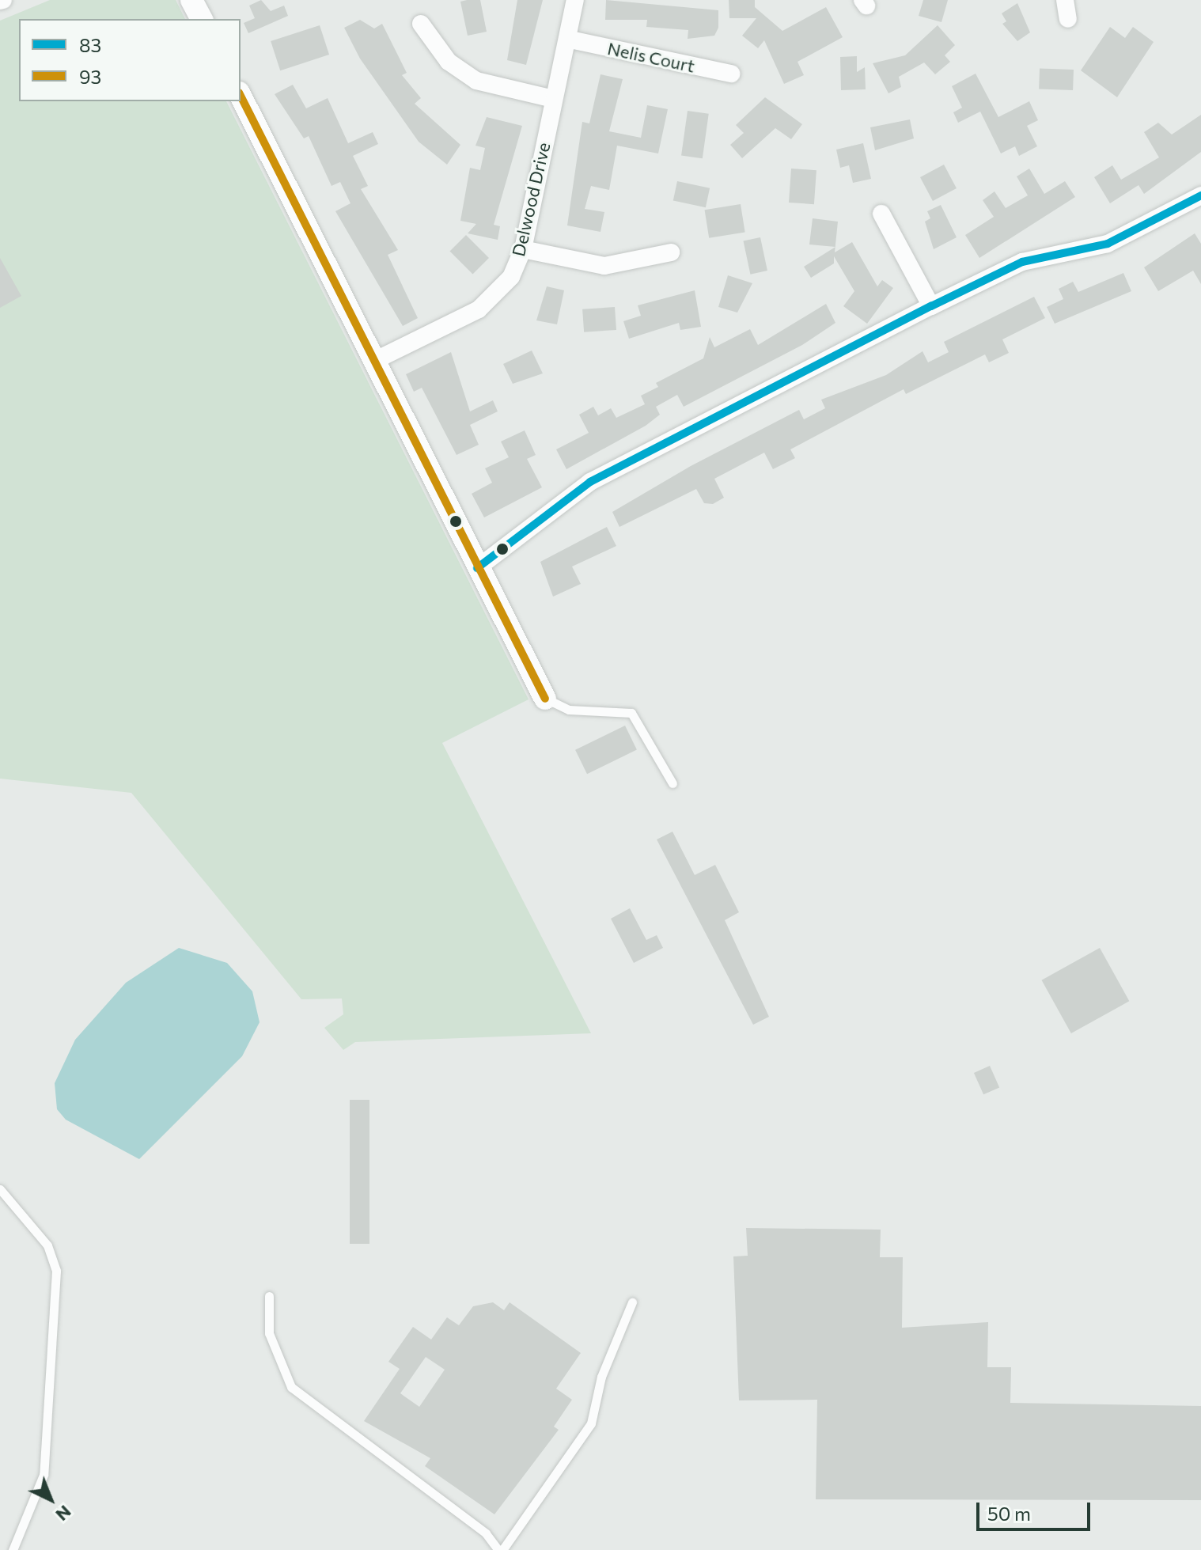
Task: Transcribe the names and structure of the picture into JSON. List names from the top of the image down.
{
  "streets": {
    "street": ["Nelis Court", "Delwood Drive"]
  },
  "crossings": [
    ["Nelis Court", "Delwood Drive"]
  ],
  "lines": ["transit line 93", "transit line 83"],
  "legend": ["83", "93"],
  "scale_bar": "50 m",
  "north": "bottom right"
}
